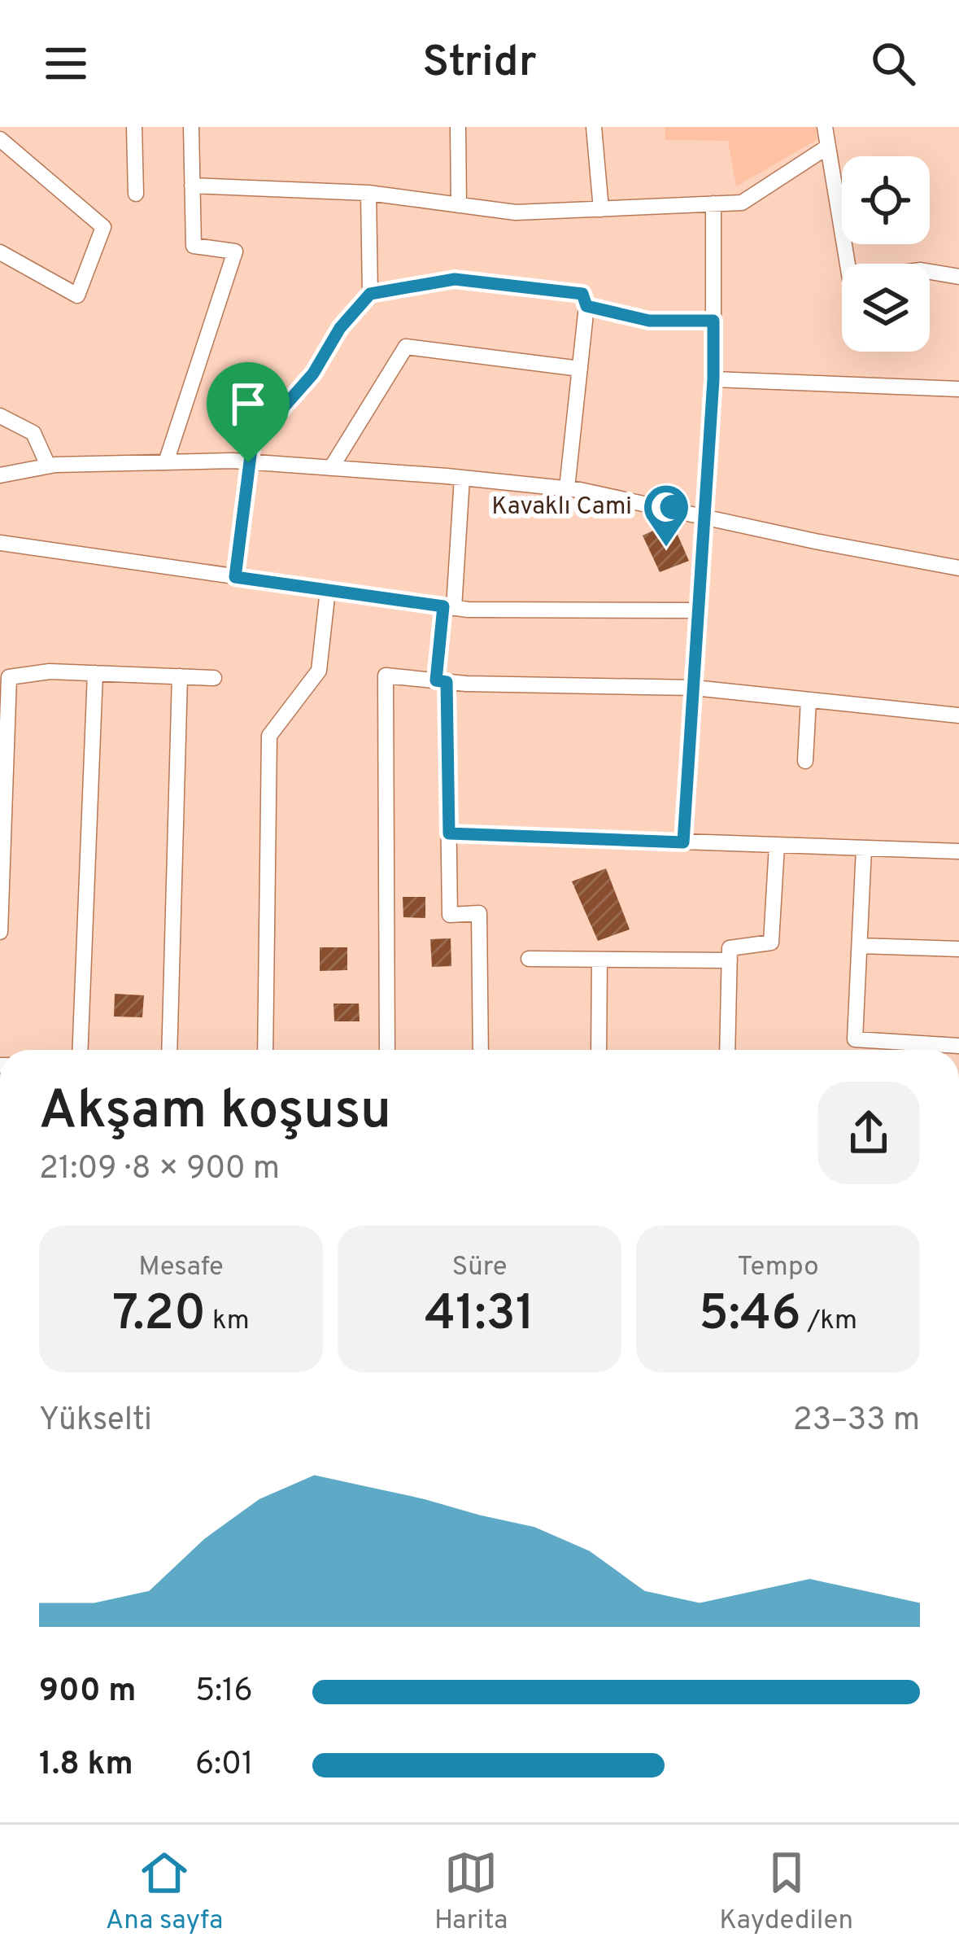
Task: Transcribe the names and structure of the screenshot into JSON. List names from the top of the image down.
{
  "places": {
    "mosque": ["Kavaklı Cami"]
  },
  "page": {
    "header": "Stridr",
    "heading": ["Akşam koşusu", "21:09 · 8 × 900 m"],
    "stats": [
      ["Mesafe", "7.20 km"],
      ["Süre", "41:31"],
      ["Tempo", "5:46 /km"]
    ],
    "chart": ["Yükselti", "23–33 m"],
    "list": [
      {
        "name": "900 m",
        "note": "5:16"
      },
      {
        "name": "1.8 km",
        "note": "6:01"
      }
    ],
    "tabs": ["Ana sayfa", "Harita", "Kaydedilen"]
  }
}
